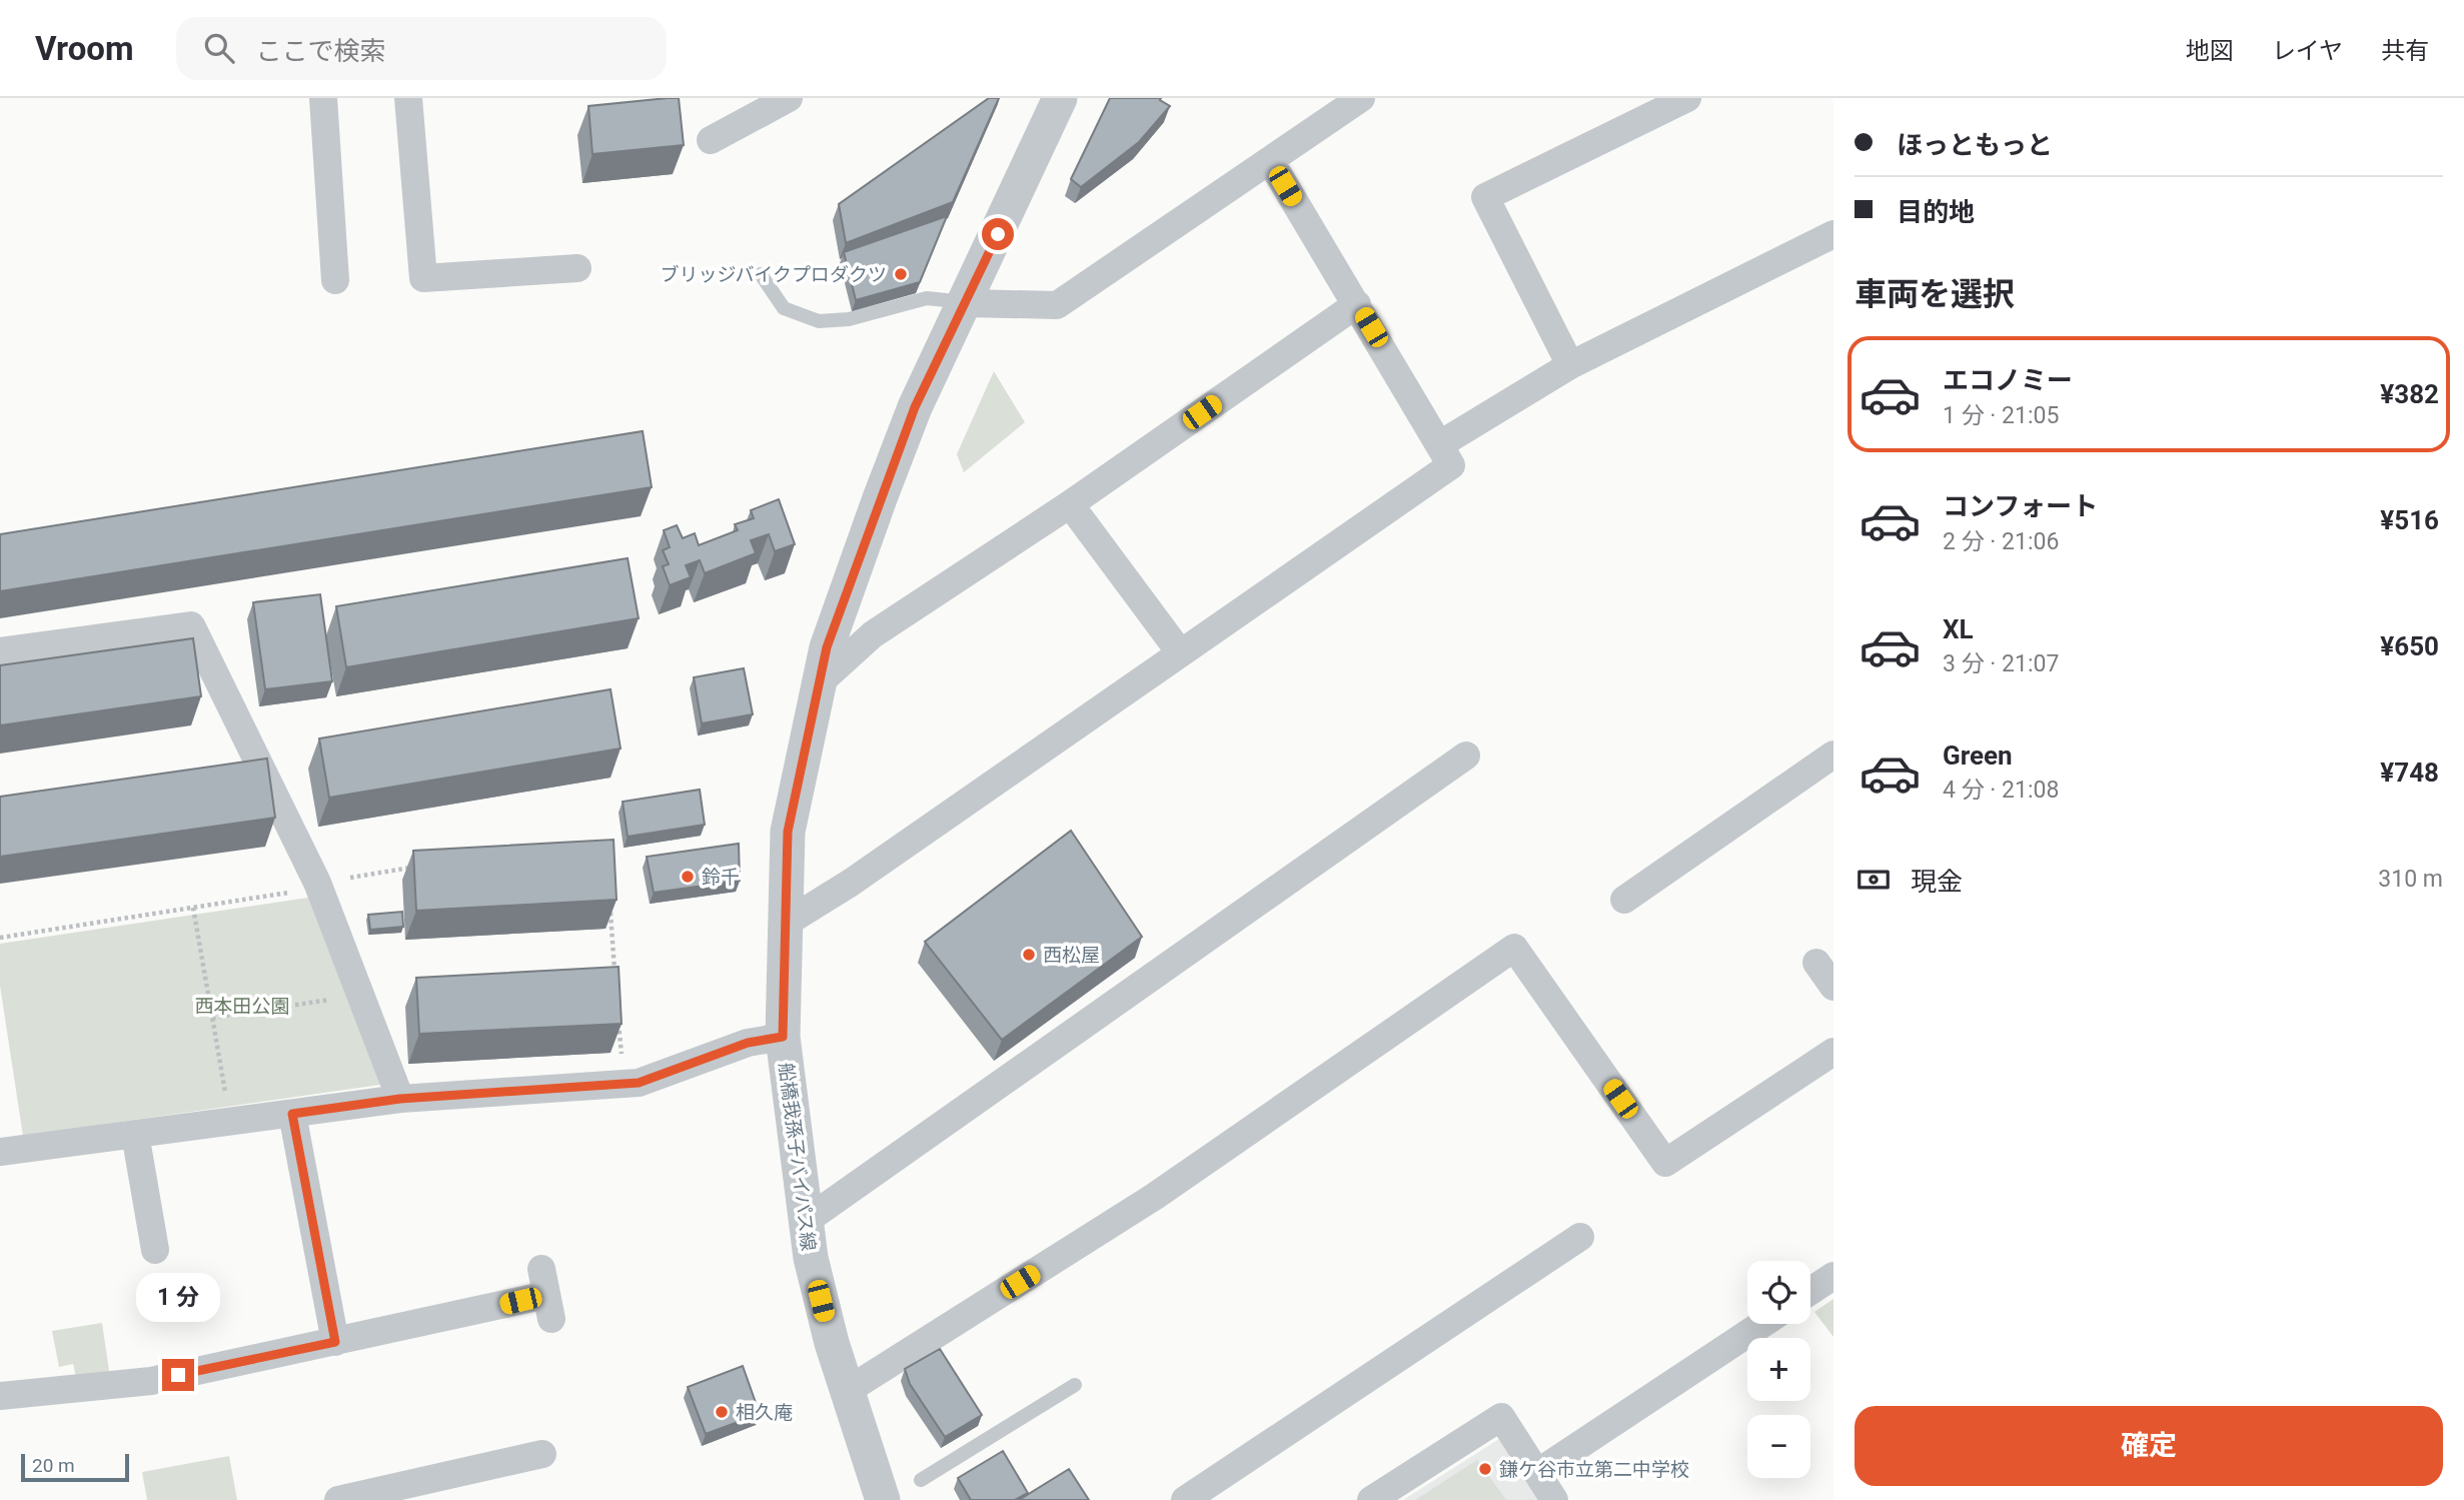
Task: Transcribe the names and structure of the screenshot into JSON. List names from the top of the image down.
{
  "streets": {
    "street": ["船橋我孫子バイパス線"]
  },
  "parks": ["西本田公園"],
  "places": [
    "ブリッジバイクプロダクツ",
    "鈴千",
    "西松屋",
    "相久庵",
    "鎌ケ谷市立第二中学校"
  ],
  "scale_bar": "20 m",
  "page": {
    "header": "Vroom",
    "search": "ここで検索",
    "nav": ["地図", "レイヤ", "共有"],
    "banner": ["ほっともっと", "目的地"],
    "heading": "車両を選択",
    "list": [
      {
        "name": "エコノミー",
        "note": "1 分 · 21:05",
        "value": "¥382"
      },
      {
        "name": "コンフォート",
        "note": "2 分 · 21:06",
        "value": "¥516"
      },
      {
        "name": "XL",
        "note": "3 分 · 21:07",
        "value": "¥650"
      },
      {
        "name": "Green",
        "note": "4 分 · 21:08",
        "value": "¥748"
      }
    ],
    "pay": ["現金", "310 m"],
    "map_buttons": ["+", "−"],
    "bubble": "1 分",
    "buttons": "確定",
    "scale": "20 m"
  }
}
